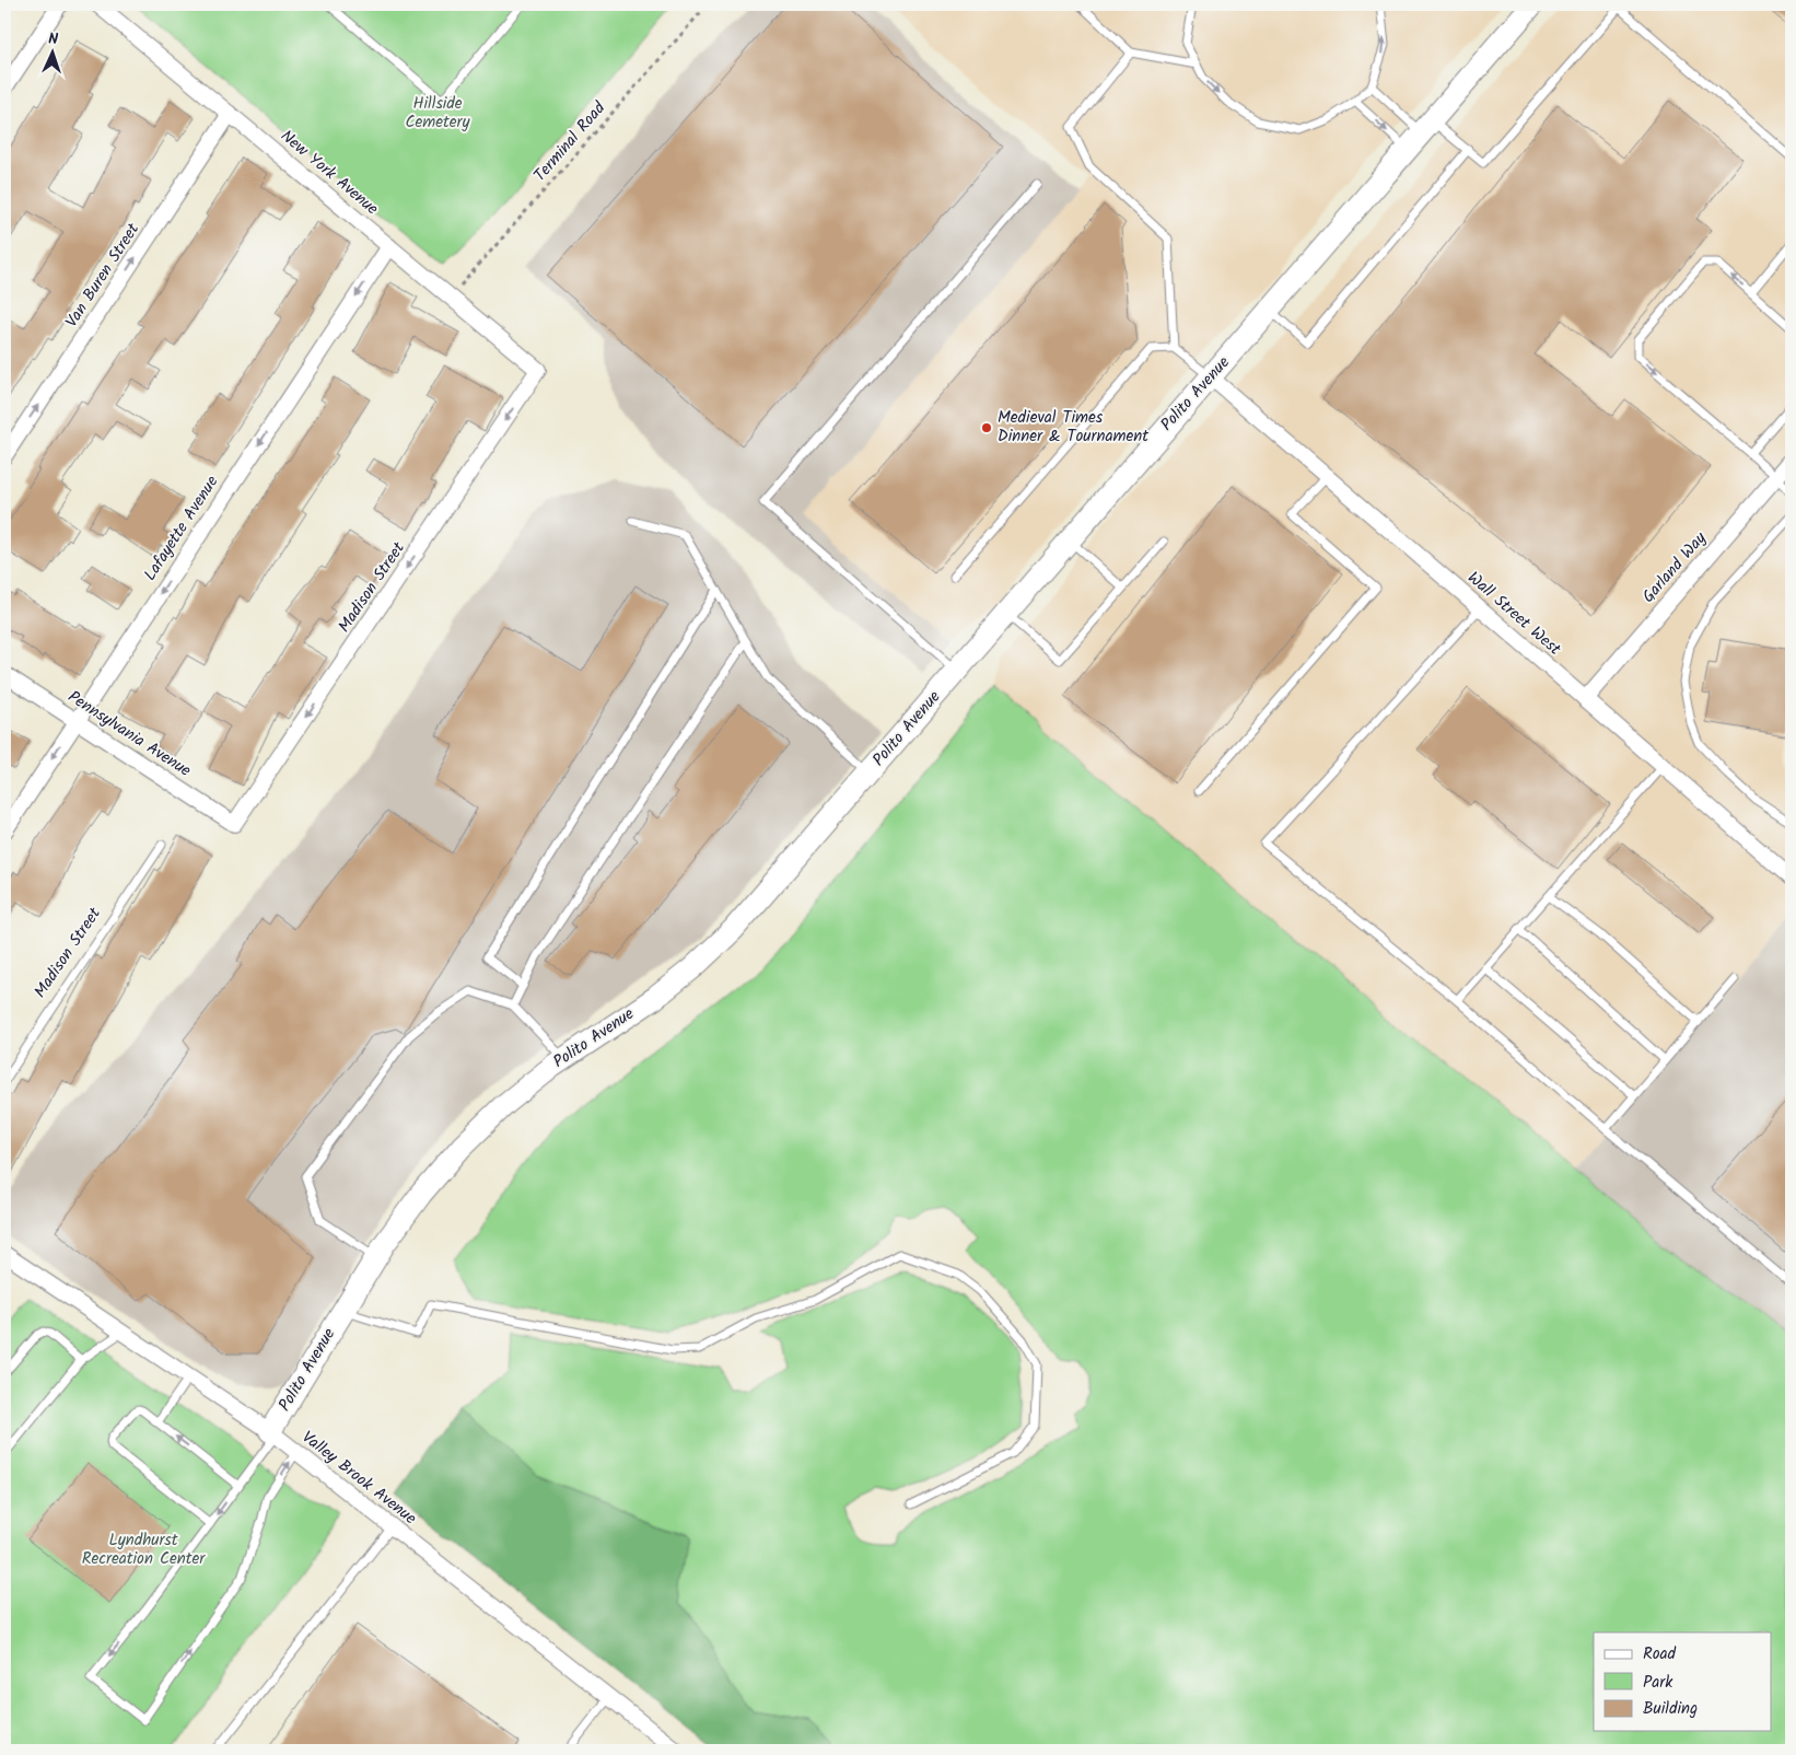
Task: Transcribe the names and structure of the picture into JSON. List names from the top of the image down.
{
  "streets": {
    "street": [
      "New York Avenue",
      "Van Buren Street",
      "Polito Avenue",
      "Lafayette Avenue",
      "Garland Way",
      "Madison Street",
      "Wall Street West",
      "Pennsylvania Avenue",
      "Valley Brook Avenue"
    ],
    "path": ["Terminal Road"]
  },
  "crossings": [
    ["Terminal Road", "New York Avenue"],
    ["New York Avenue", "Van Buren Street"],
    ["New York Avenue", "Lafayette Avenue"],
    ["New York Avenue", "Madison Street"],
    ["Polito Avenue", "Wall Street West"],
    ["Polito Avenue", "Valley Brook Avenue"],
    ["Lafayette Avenue", "Pennsylvania Avenue"],
    ["Garland Way", "Wall Street West"],
    ["Madison Street", "Pennsylvania Avenue"]
  ],
  "one_way": ["Van Buren Street", "Lafayette Avenue", "Madison Street"],
  "parks": ["Hillside Cemetery", "Lyndhurst Recreation Center"],
  "places": ["Medieval Times Dinner & Tournament"],
  "legend": ["Road", "Park", "Building"],
  "north": "top"
}
